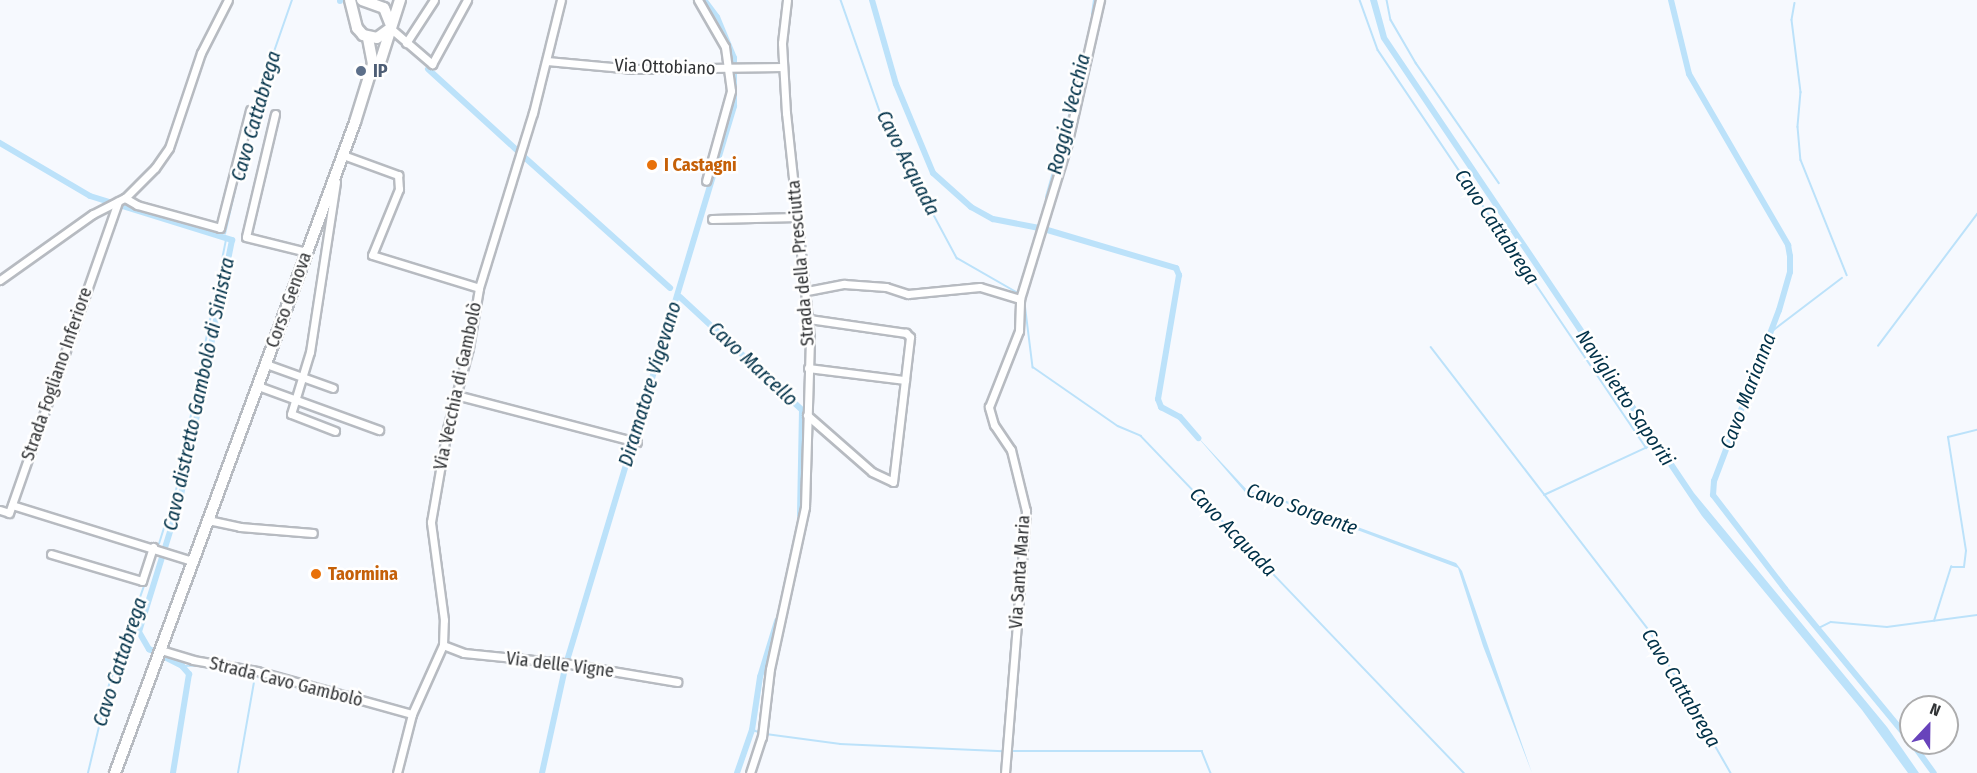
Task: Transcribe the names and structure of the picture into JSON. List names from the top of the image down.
{
  "streets": {
    "main road": ["Corso Genova"],
    "street": [
      "Via Ottobiano",
      "Strada della Presciutta",
      "Strada Fogliano Inferiore",
      "Via Vecchia di Gambolò",
      "Via Santa Maria",
      "Via delle Vigne",
      "Strada Cavo Gambolò"
    ]
  },
  "crossings": [
    ["Via Ottobiano", "Strada della Presciutta"],
    ["Via Ottobiano", "Via Vecchia di Gambolò"],
    ["Corso Genova", "Strada Cavo Gambolò"],
    ["Via Vecchia di Gambolò", "Via delle Vigne"],
    ["Via Vecchia di Gambolò", "Strada Cavo Gambolò"]
  ],
  "water": [
    "Roggia Vecchia",
    "Cavo Cattabrega",
    "Cavo Acquada",
    "Cavo Marcello",
    "Diramatore Vigevano",
    "Cavo Marianna",
    "Cavo distretto Gambolò di Sinistra",
    "Naviglietto Saporiti",
    "Cavo Sorgente"
  ],
  "places": ["IP", "I Castagni", "Taormina"],
  "north": "top"
}
